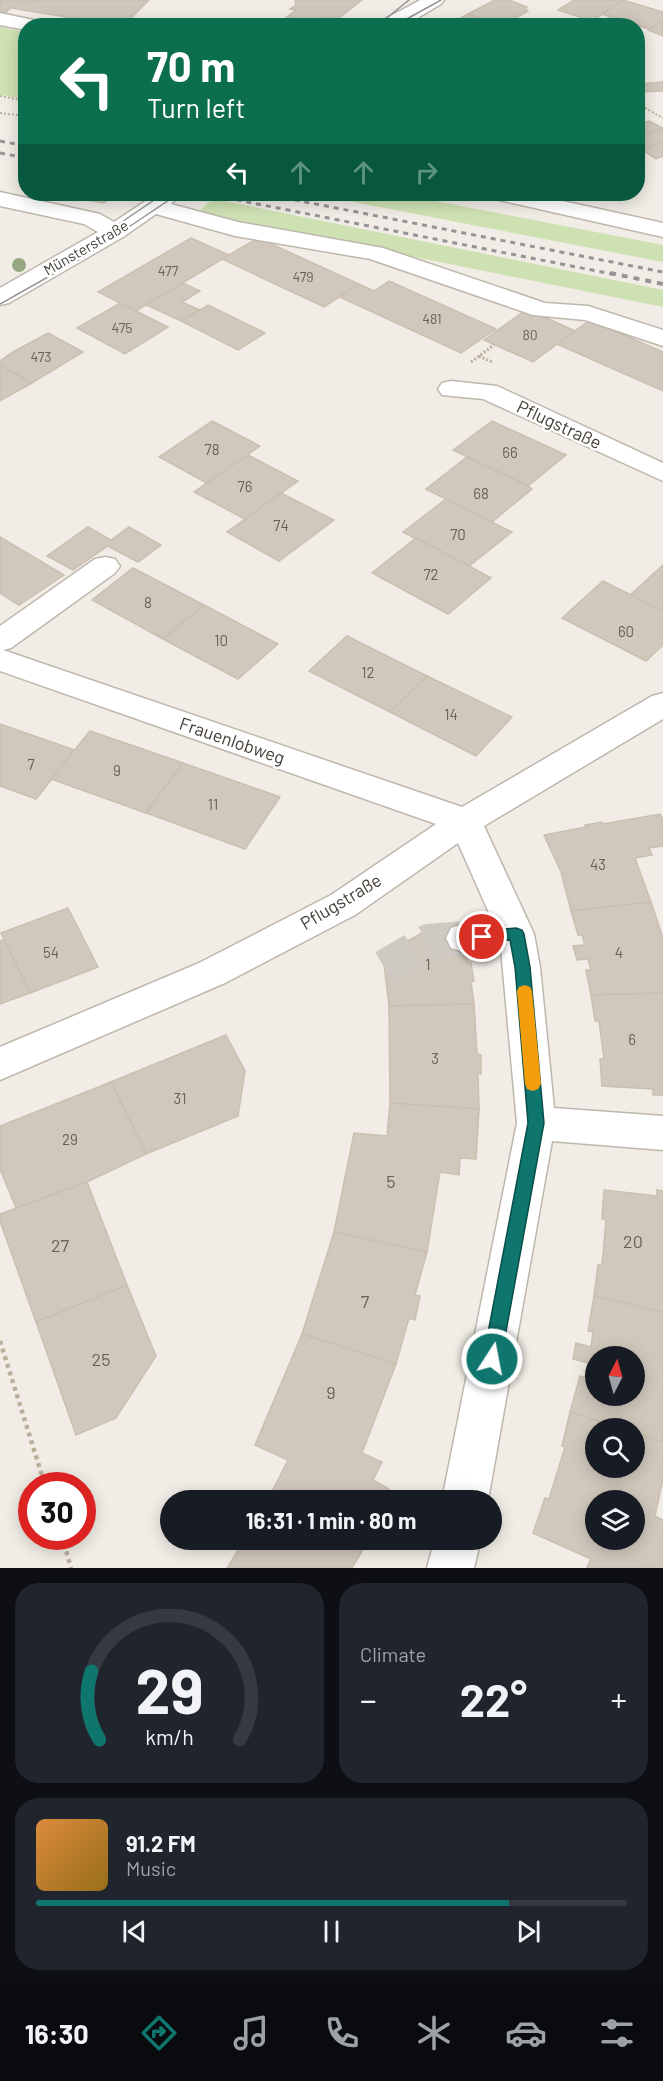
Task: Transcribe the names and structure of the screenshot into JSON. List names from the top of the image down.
{
  "streets": {
    "street": ["Münsterstraße", "Pflugstraße", "Frauenlobweg"]
  },
  "crossings": [
    ["Pflugstraße", "Frauenlobweg"]
  ],
  "house_numbers": [
    "477",
    "479",
    "481",
    "475",
    "80",
    "473",
    "78",
    "66",
    "76",
    "68",
    "74",
    "70",
    "72",
    "8",
    "60",
    "10",
    "12",
    "14",
    "7",
    "9",
    "11",
    "43",
    "54",
    "4",
    "1",
    "6",
    "3",
    "31",
    "29",
    "5",
    "20",
    "27",
    "7",
    "25",
    "9"
  ],
  "north": "top",
  "page": {
    "turn": ["70 m", "Turn left"],
    "limit": "30",
    "trip": "16:31 · 1 min · 80 m",
    "tile": "Climate",
    "heat": ["−", "22°", "+"],
    "song": ["91.2 FM", "Music"],
    "tabs": "16:30",
    "gauge": ["29", "km/h"]
  }
}
